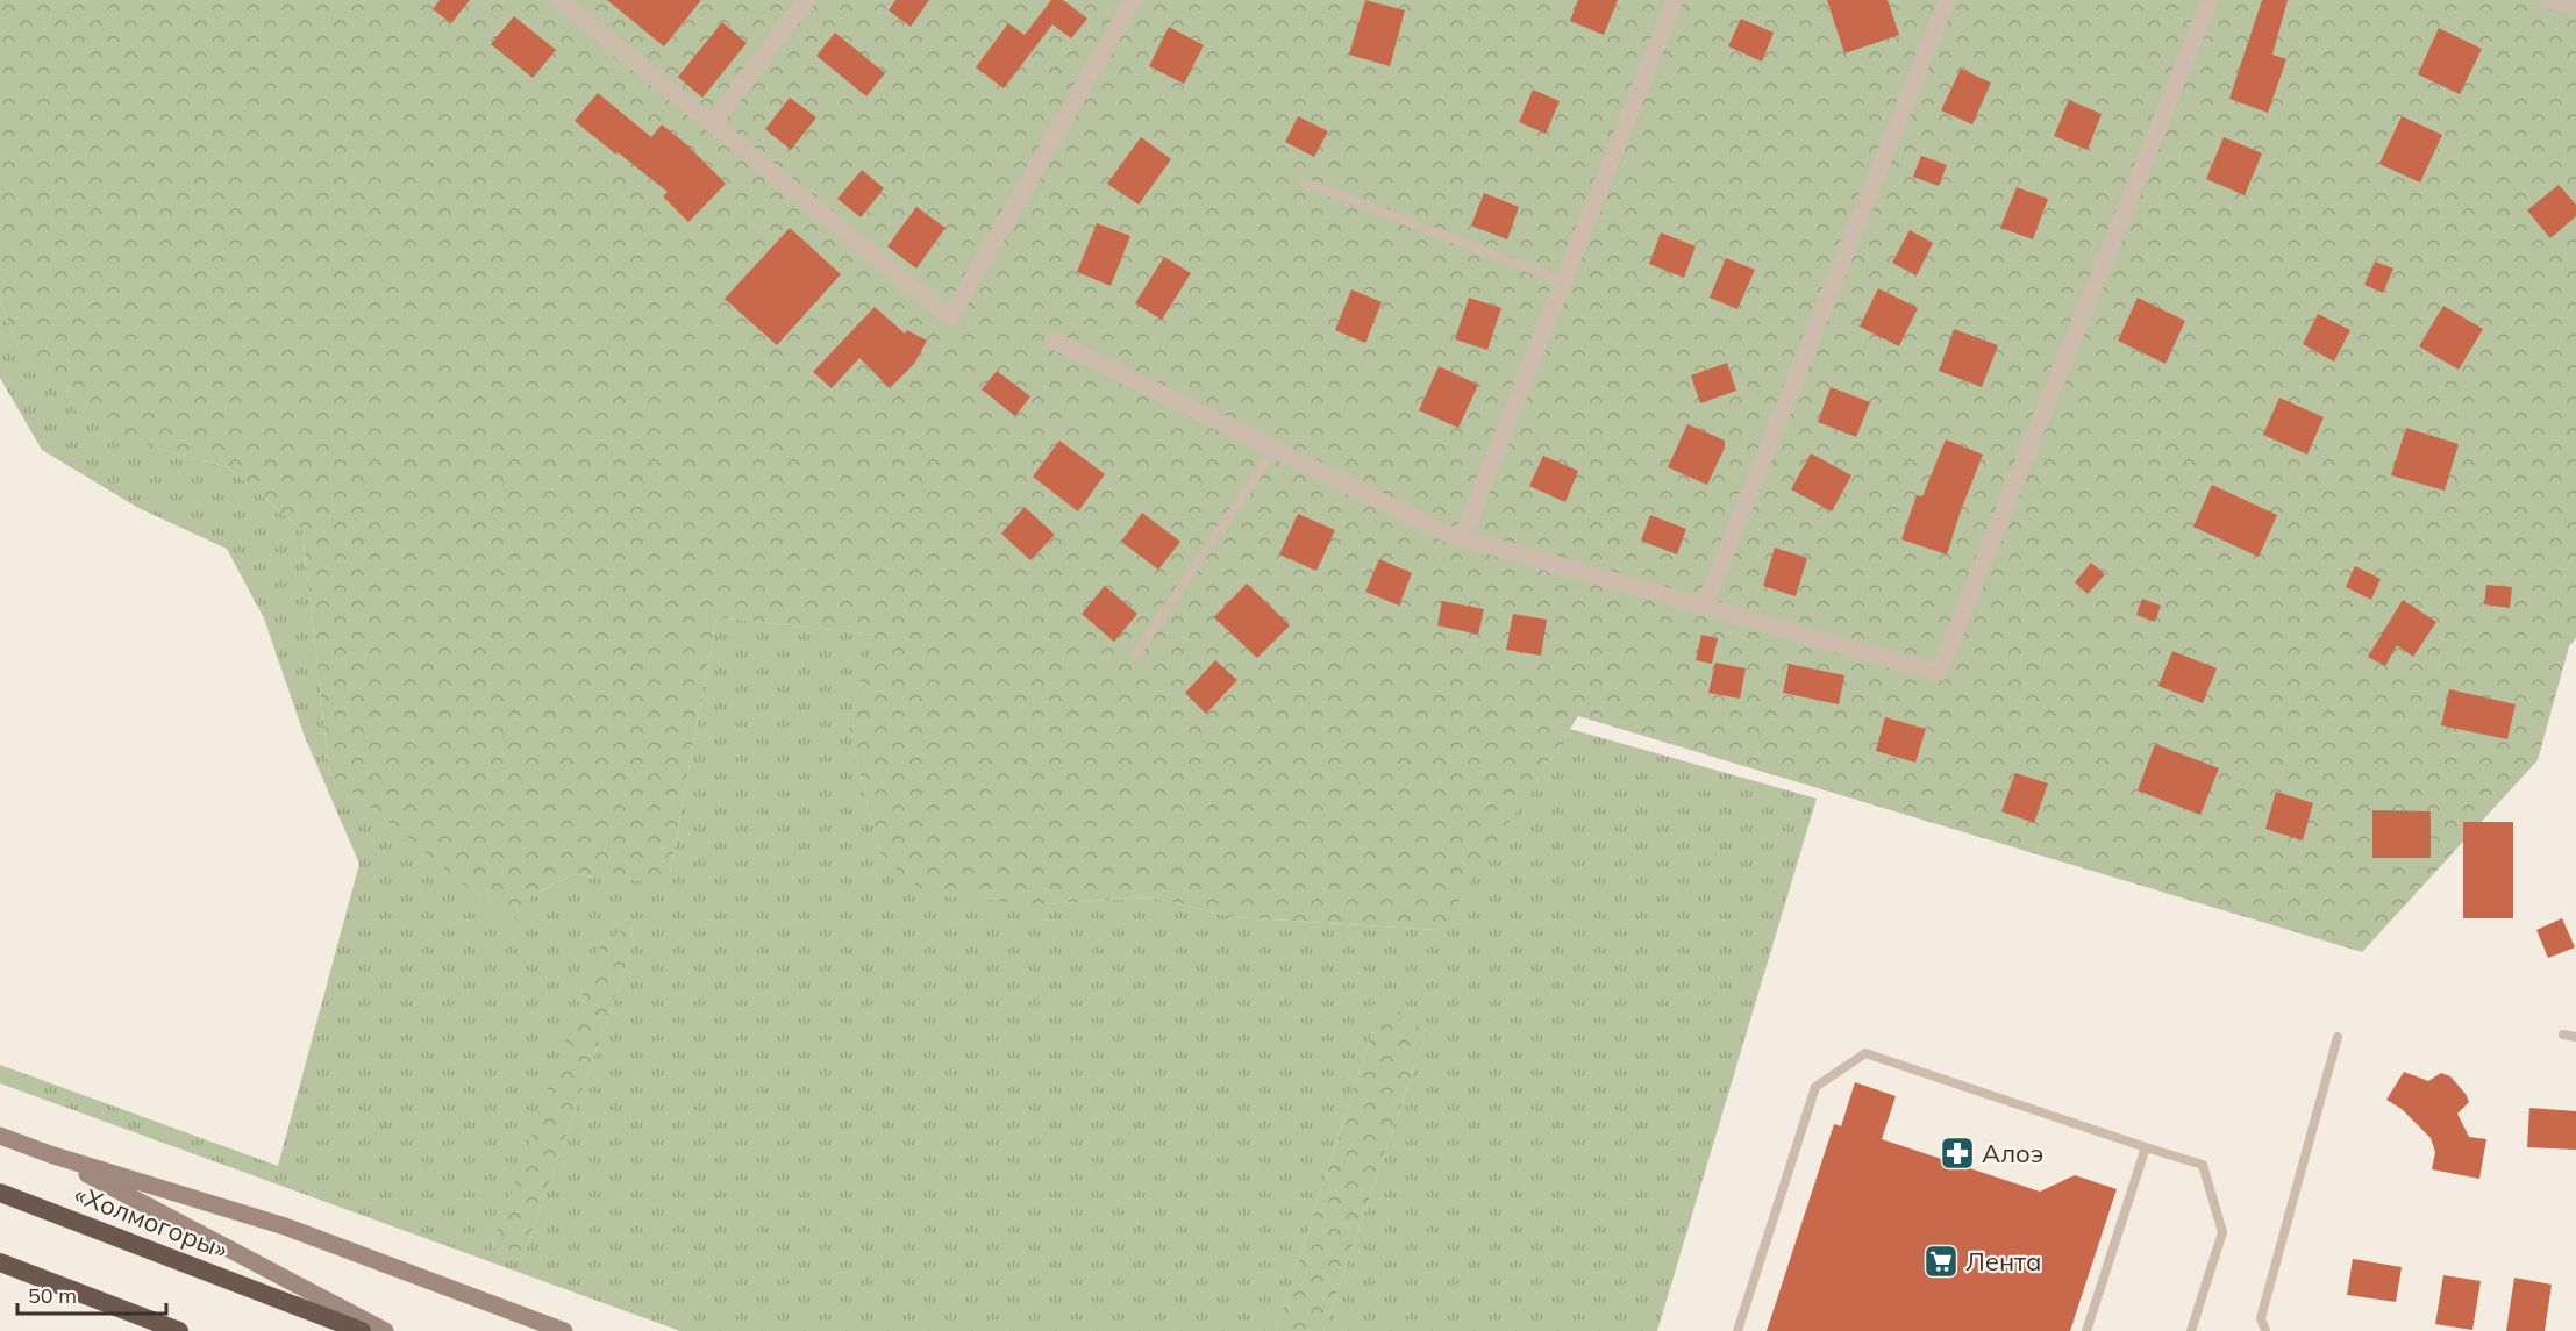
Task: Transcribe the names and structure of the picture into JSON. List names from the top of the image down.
{
  "streets": {
    "highway": ["«Холмогоры»"]
  },
  "places": {
    "pharmacy": ["Алоэ"],
    "supermarket": ["Лента"]
  },
  "scale_bar": "50 m"
}
